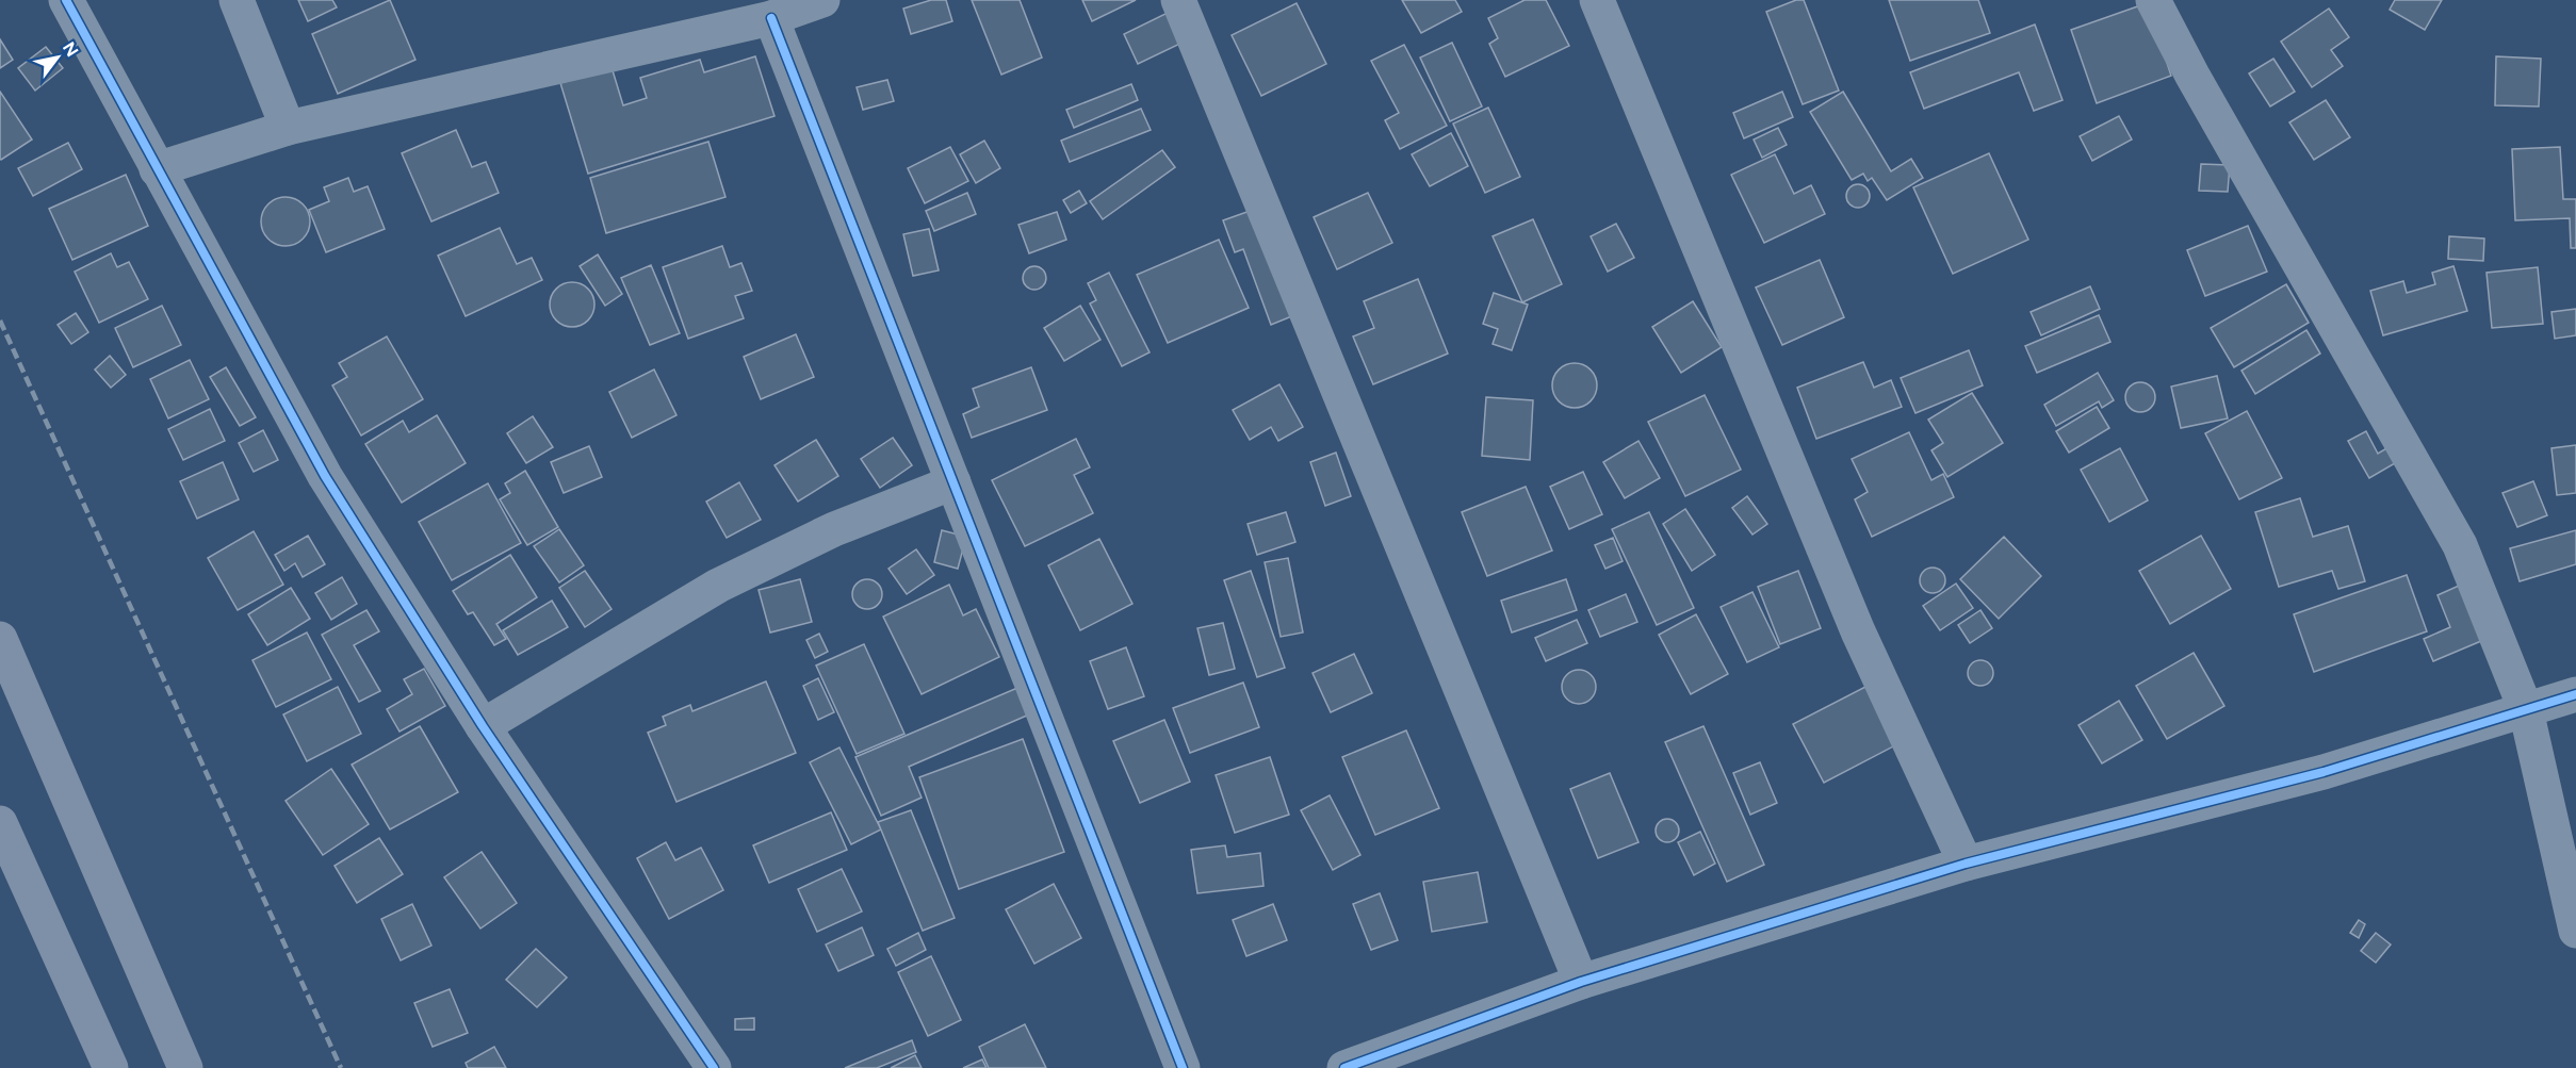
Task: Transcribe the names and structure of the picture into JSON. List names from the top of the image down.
{
  "north": "top right"
}
